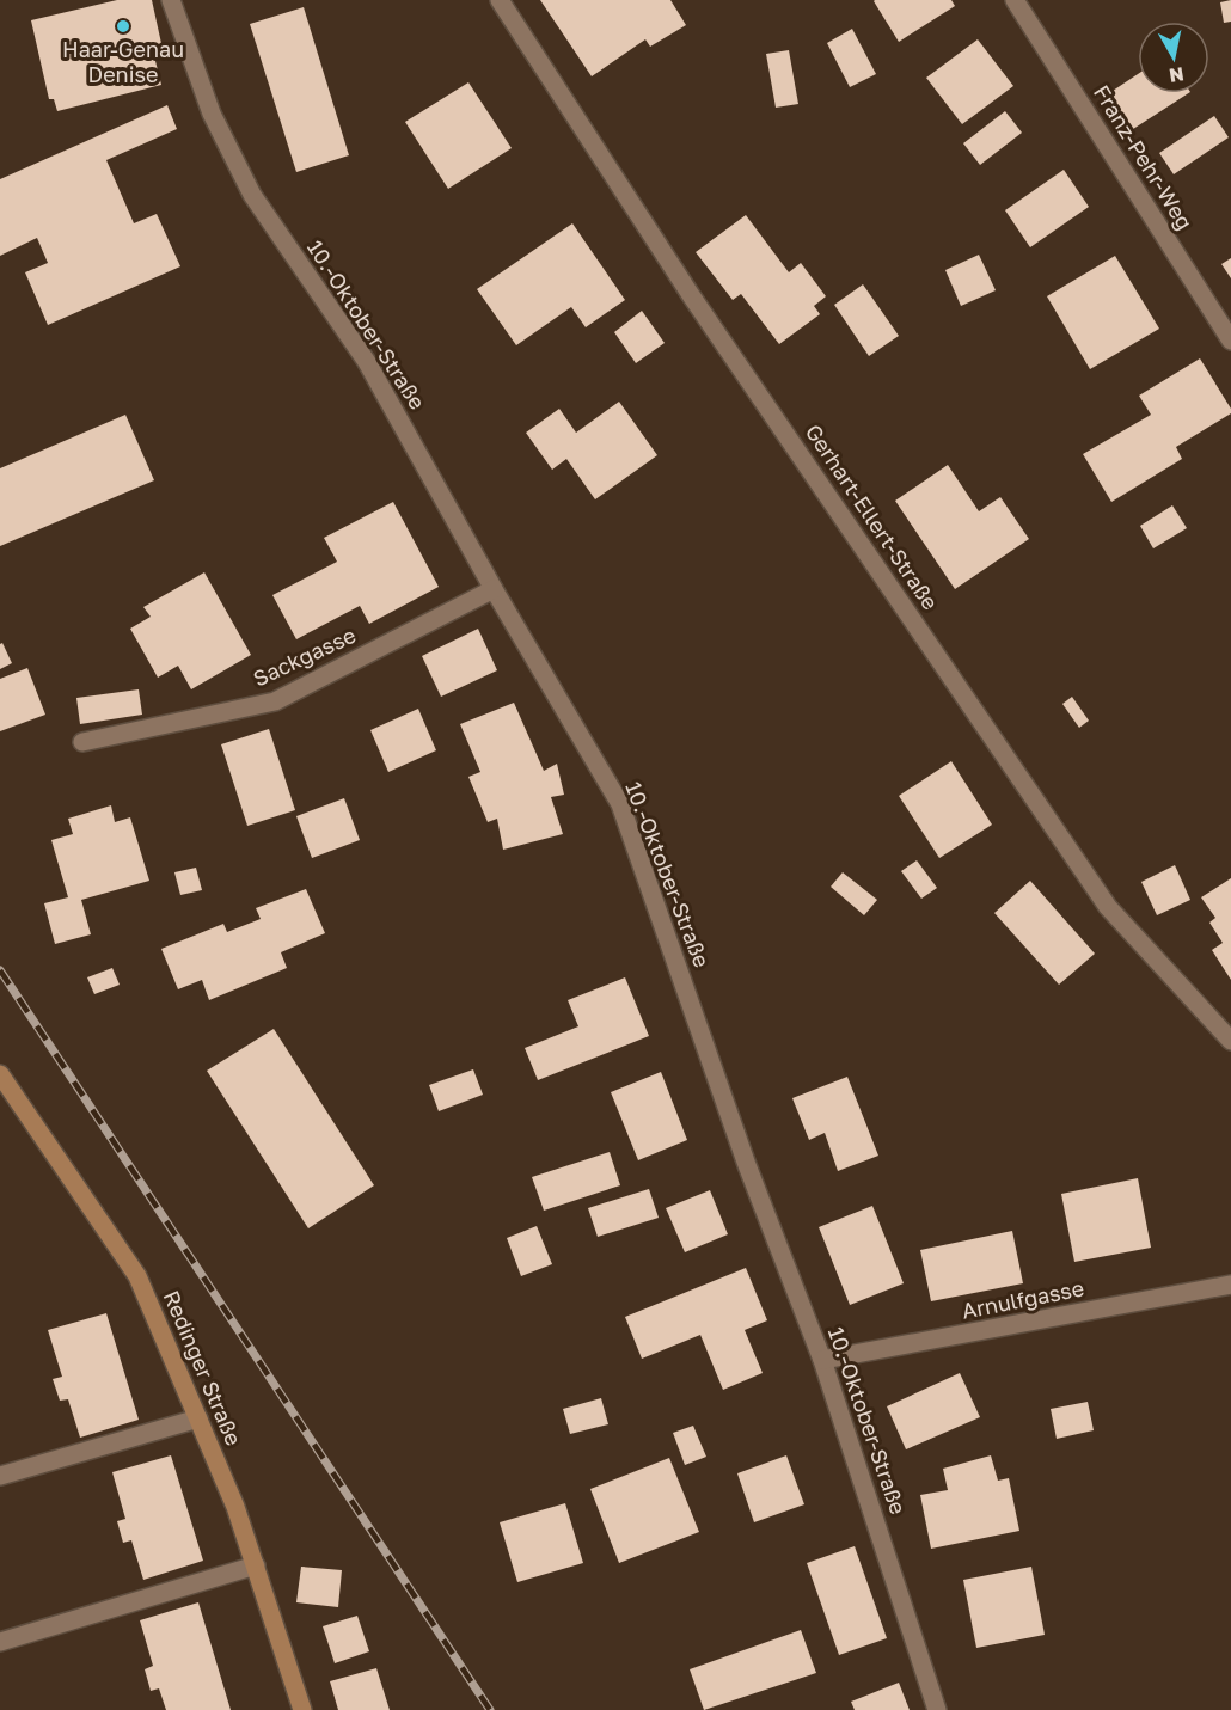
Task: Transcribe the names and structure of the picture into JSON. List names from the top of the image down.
{
  "streets": {
    "main road": ["Redinger Straße"],
    "street": [
      "Franz-Pehr-Weg",
      "10.-Oktober-Straße",
      "Gerhart-Ellert-Straße",
      "Sackgasse",
      "Arnulfgasse"
    ]
  },
  "crossings": [
    ["10.-Oktober-Straße", "Sackgasse"],
    ["10.-Oktober-Straße", "Arnulfgasse"]
  ],
  "places": ["Haar-Genau Denise"],
  "north": "bottom"
}
